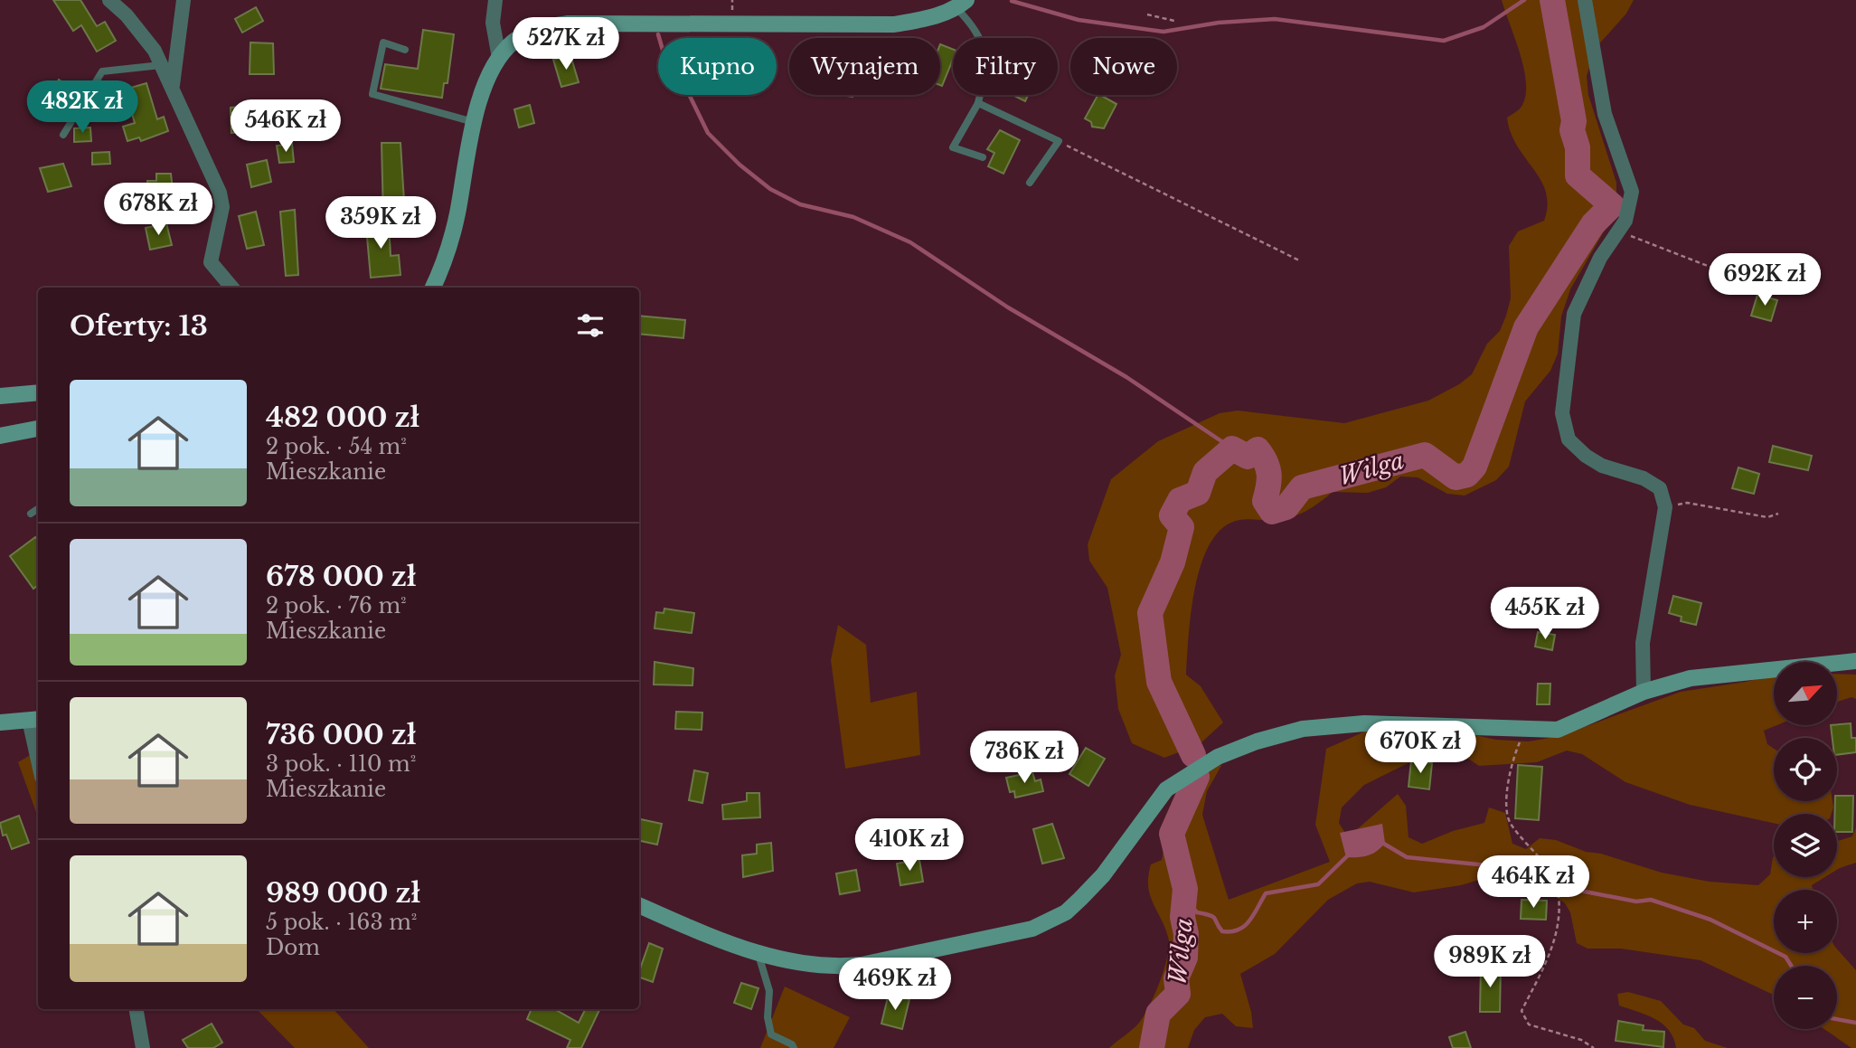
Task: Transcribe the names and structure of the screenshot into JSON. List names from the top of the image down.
{
  "water": ["Wilga"],
  "north": "top right",
  "page": {
    "price": [
      "527K zł",
      "482K zł",
      "546K zł",
      "678K zł",
      "359K zł",
      "692K zł",
      "455K zł",
      "670K zł",
      "736K zł",
      "410K zł",
      "464K zł",
      "989K zł",
      "469K zł"
    ],
    "chip": [
      "Kupno",
      "Wynajem",
      "Filtry",
      "Nowe"
    ],
    "heading": "Oferty: 13",
    "list": [
      {
        "name": "482 000 zł",
        "note": "2 pok. · 54 m² · Mieszkanie"
      },
      {
        "name": "678 000 zł",
        "note": "2 pok. · 76 m² · Mieszkanie"
      },
      {
        "name": "736 000 zł",
        "note": "3 pok. · 110 m² · Mieszkanie"
      },
      {
        "name": "989 000 zł",
        "note": "5 pok. · 163 m² · Dom"
      }
    ],
    "map_buttons": ["+", "−"]
  }
}
